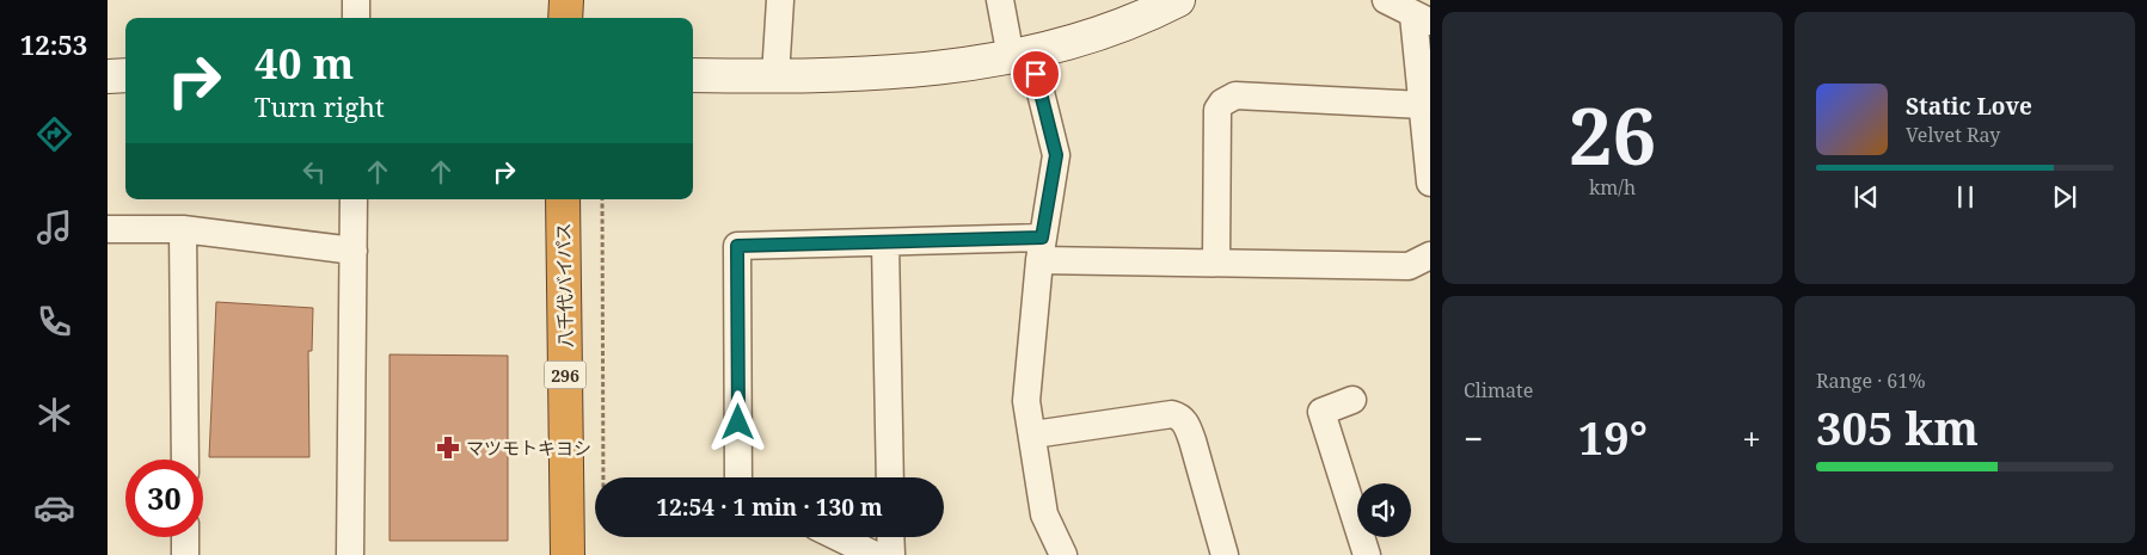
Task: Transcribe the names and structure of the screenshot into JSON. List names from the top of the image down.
{
  "streets": {
    "highway": ["八千代バイパス", "296"]
  },
  "places": {
    "pharmacy": ["マツモトキヨシ"]
  },
  "page": {
    "tabs": "12:53",
    "tile": [
      ["26", "km/h"],
      "Climate",
      ["Range · 61%", "305 km"]
    ],
    "turn": ["40 m", "Turn right"],
    "song": ["Static Love", "Velvet Ray"],
    "heat": ["−", "19°", "+"],
    "limit": "30",
    "trip": "12:54 · 1 min · 130 m"
  }
}
